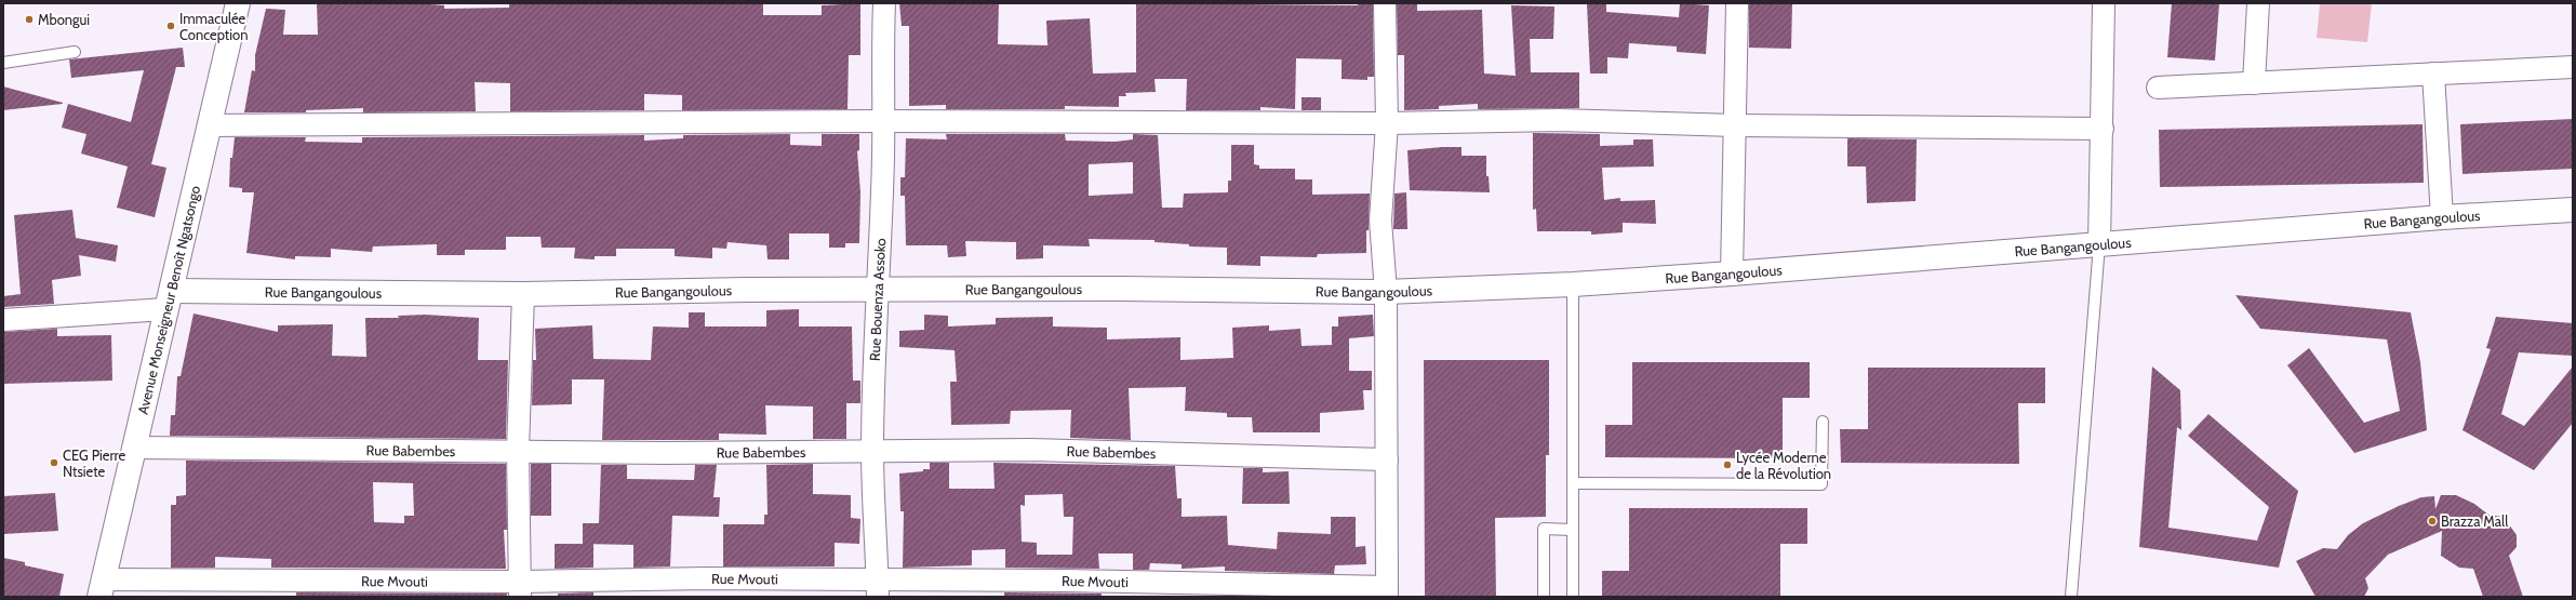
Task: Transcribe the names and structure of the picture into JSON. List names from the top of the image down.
{
  "streets": {
    "street": [
      "Rue Bangangoulous",
      "Rue Bouenza Assoko",
      "Avenue Monseigneur Benoît Ngatsongo",
      "Rue Babembes",
      "Rue Mvouti"
    ]
  },
  "crossings": [
    ["Rue Bangangoulous", "Rue Bouenza Assoko"],
    ["Rue Bangangoulous", "Avenue Monseigneur Benoît Ngatsongo"],
    ["Rue Bouenza Assoko", "Rue Babembes"],
    ["Rue Bouenza Assoko", "Rue Mvouti"],
    ["Avenue Monseigneur Benoît Ngatsongo", "Rue Babembes"],
    ["Avenue Monseigneur Benoît Ngatsongo", "Rue Mvouti"]
  ],
  "places": [
    "Mbongui",
    "Immaculée Conception",
    "CEG Pierre Ntsiete",
    "Lycée Moderne de la Révolution",
    "Brazza Mall"
  ]
}
